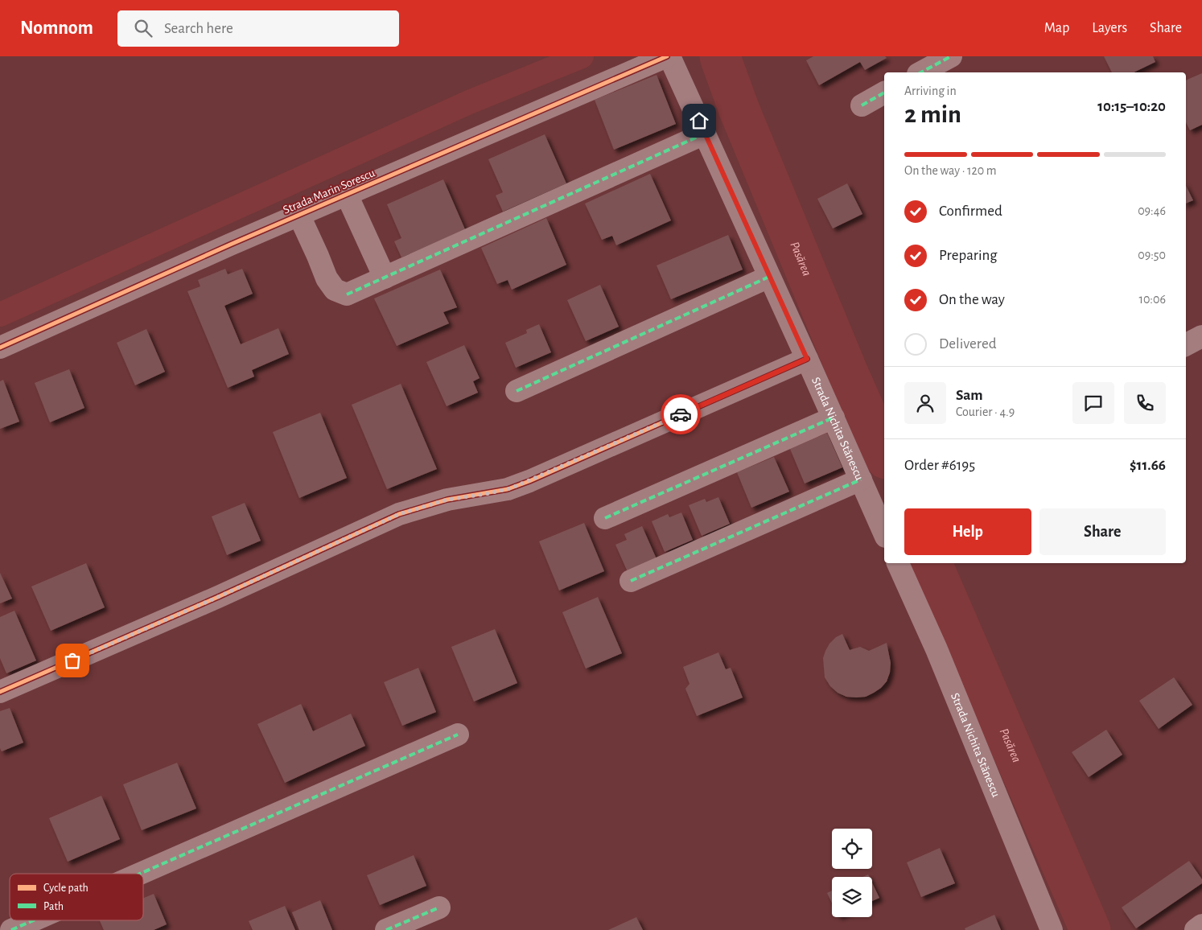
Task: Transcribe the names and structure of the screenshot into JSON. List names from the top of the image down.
{
  "streets": {
    "street": ["Strada Marin Sorescu", "Strada Nichita Stănescu"]
  },
  "crossings": [
    ["Strada Marin Sorescu", "Strada Nichita Stănescu"]
  ],
  "water": ["Pasărea"],
  "legend": ["Cycle path", "Path"],
  "page": {
    "header": "Nomnom",
    "search": "Search here",
    "nav": ["Map", "Layers", "Share"],
    "heading": ["2 min", "Arriving in", "10:15–10:20"],
    "panel": [
      "Sam",
      "Courier · 4.9",
      "Order #6195",
      "$11.66"
    ],
    "bar": "On the way · 120 m",
    "list": [
      ["Confirmed", "09:46"],
      ["Preparing", "09:50"],
      ["On the way", "10:06"],
      "Delivered"
    ],
    "buttons": ["Help", "Share"]
  }
}
